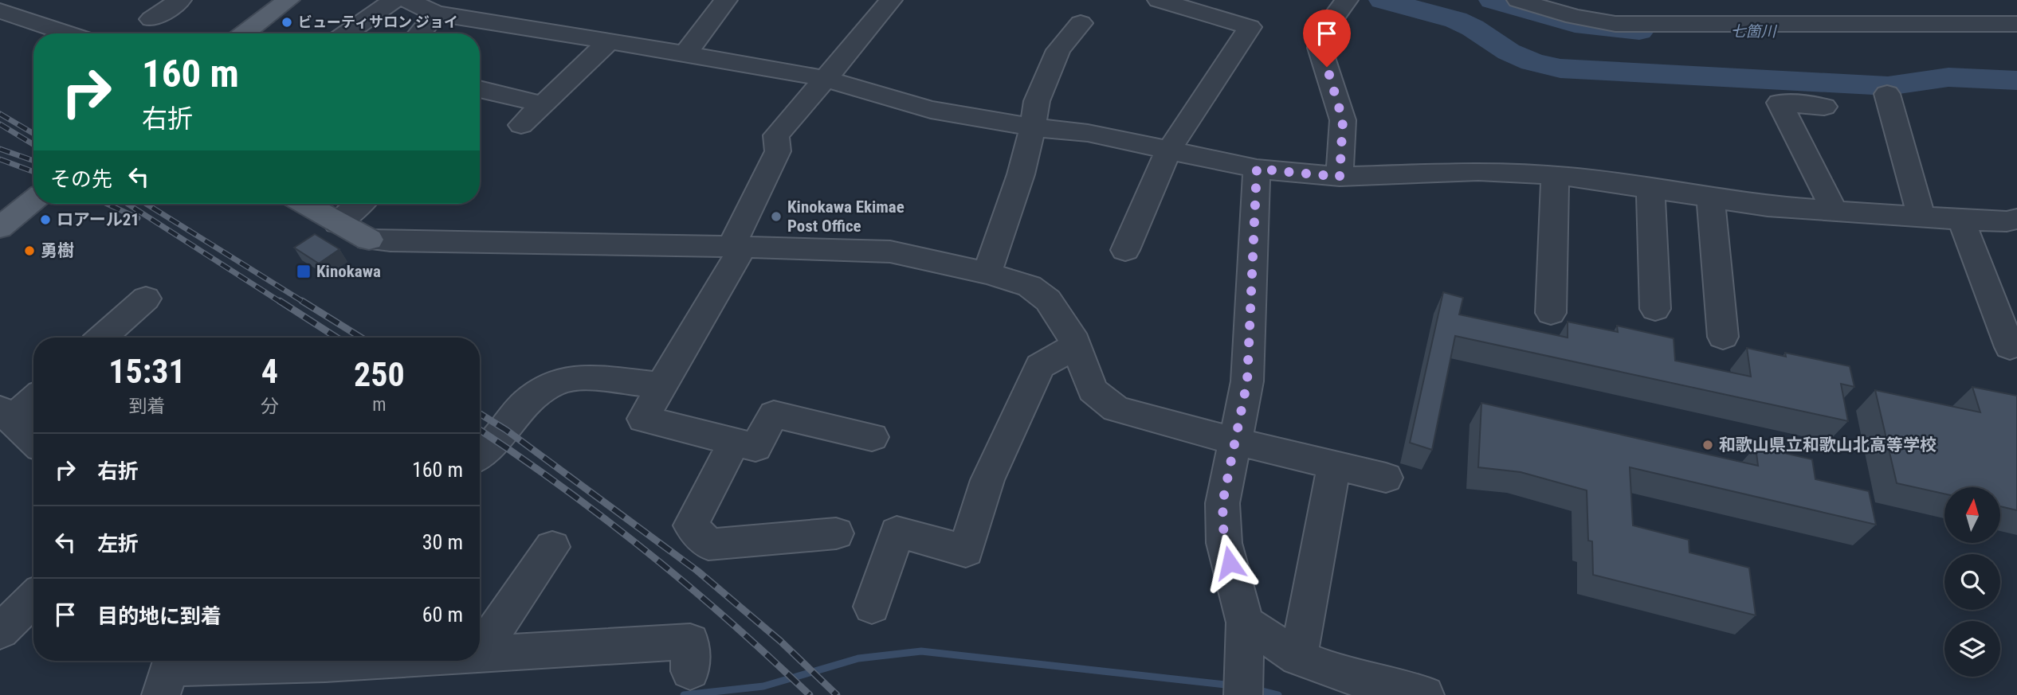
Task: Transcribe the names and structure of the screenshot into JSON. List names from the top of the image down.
{
  "water": ["七箇川"],
  "places": {
    "other": [
      "ビューティサロン ジョイ",
      "Kinokawa Ekimae Post Office",
      "ロアール21",
      "勇樹",
      "和歌山県立和歌山北高等学校"
    ],
    "transit": ["Kinokawa"]
  },
  "north": "top",
  "page": {
    "turn": ["160 m", "右折"],
    "then": "その先",
    "eta": [
      "15:31",
      "到着",
      "4",
      "分",
      "250",
      "m"
    ],
    "list": [
      {
        "name": "右折",
        "value": "160 m"
      },
      {
        "name": "左折",
        "value": "30 m"
      },
      {
        "name": "目的地に到着",
        "value": "60 m"
      }
    ]
  }
}
